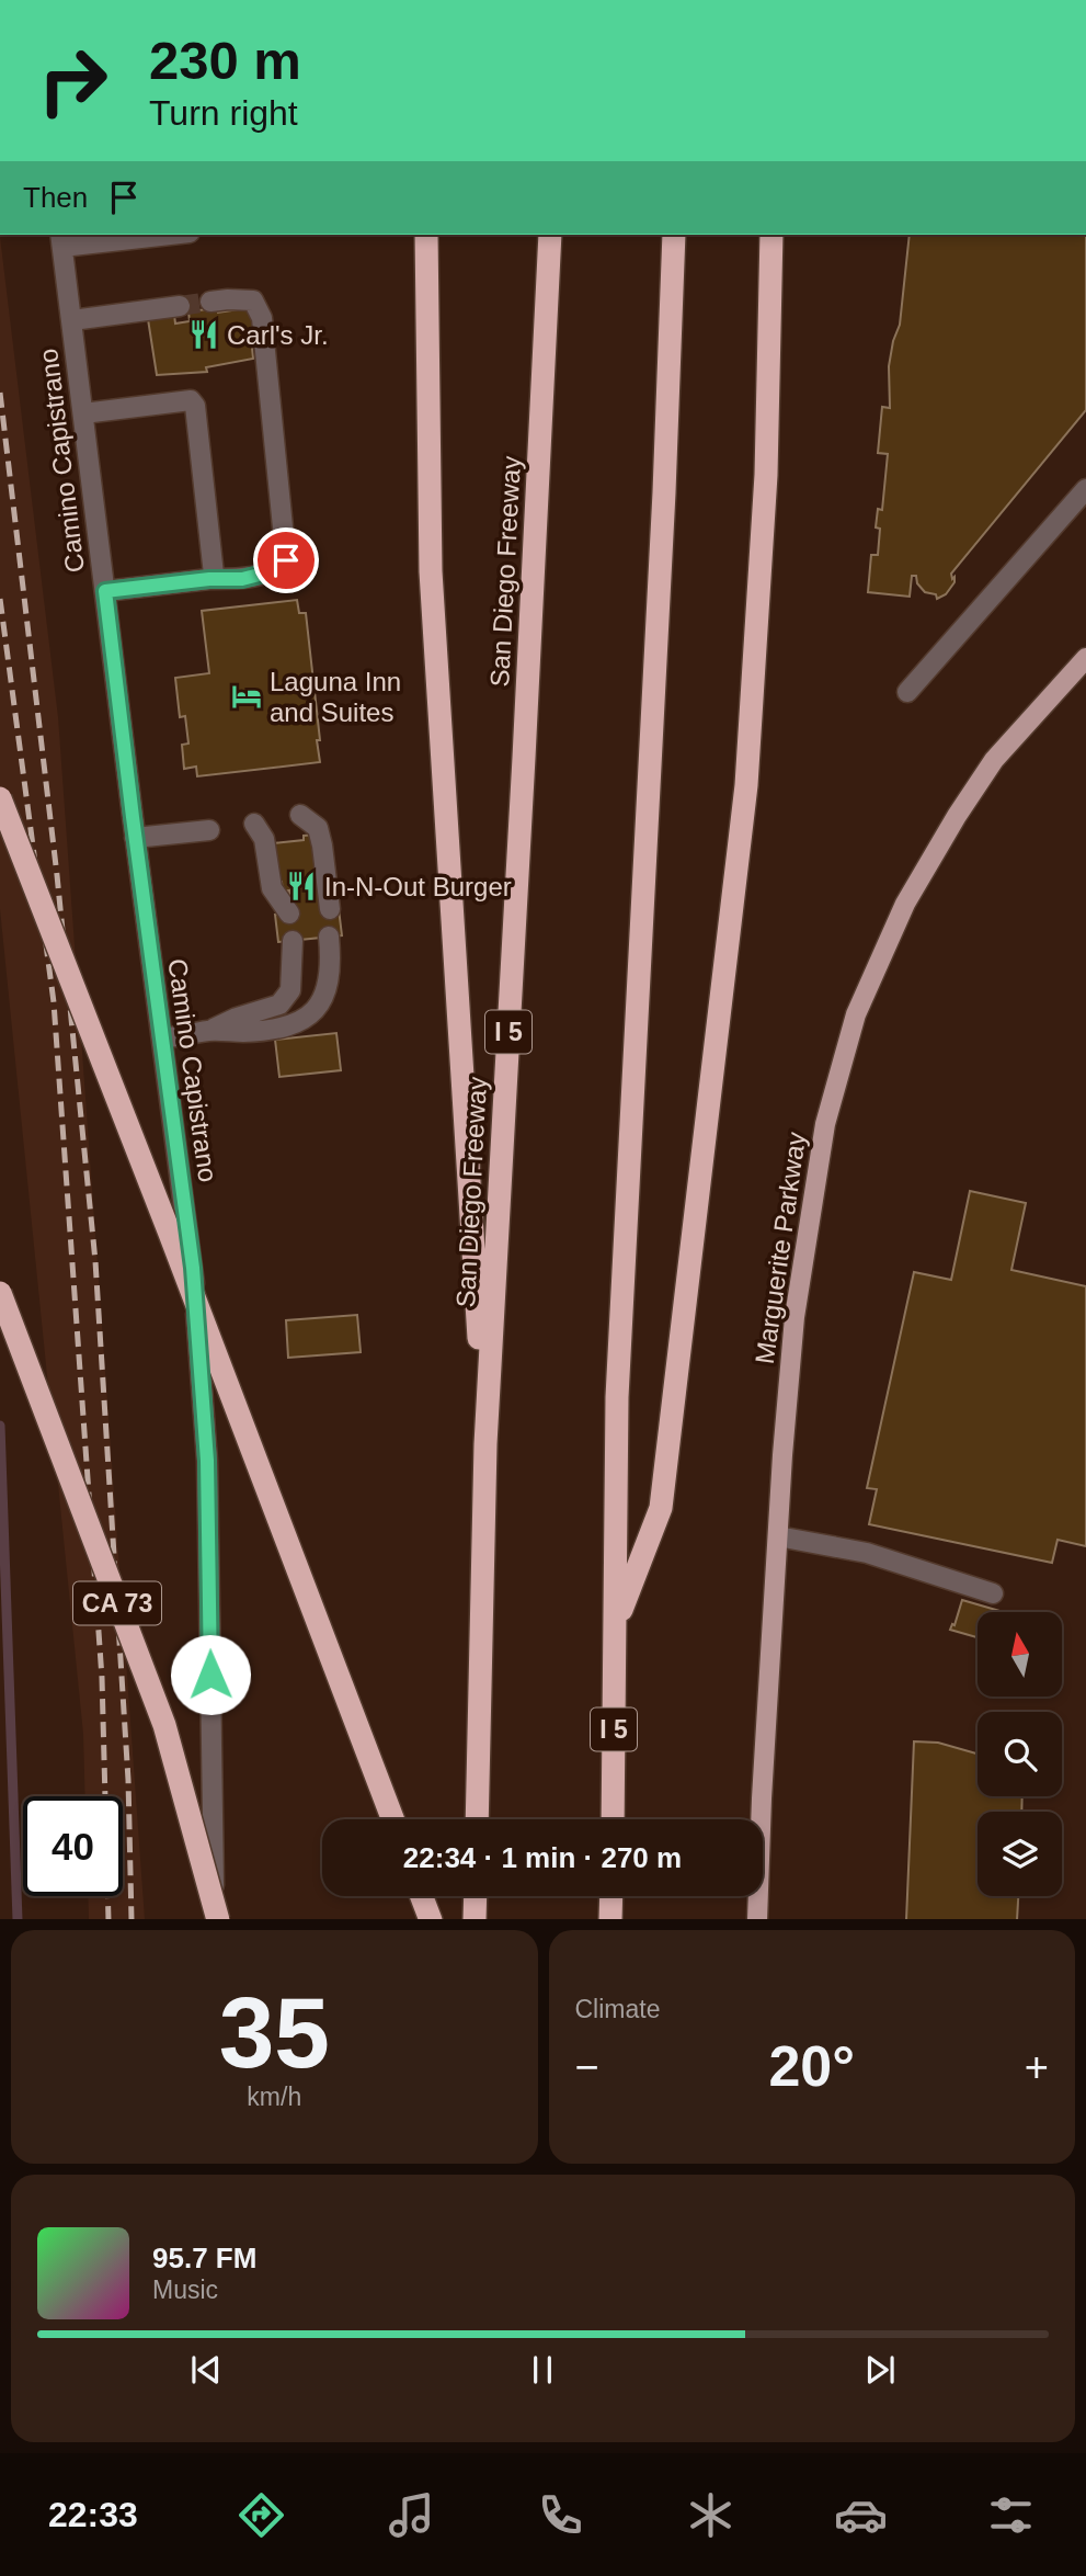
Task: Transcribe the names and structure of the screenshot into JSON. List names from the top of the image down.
{
  "streets": {
    "highway": ["San Diego Freeway", "I 5", "CA 73"],
    "main road": ["Marguerite Parkway"],
    "street": ["Camino Capistrano"]
  },
  "places": {
    "restaurant": ["Carl's Jr.", "In-N-Out Burger"],
    "hotel": ["Laguna Inn and Suites"]
  },
  "north": "top",
  "page": {
    "turn": ["230 m", "Turn right"],
    "then": "Then",
    "limit": "40",
    "trip": "22:34 · 1 min · 270 m",
    "tile": [
      ["35", "km/h"],
      "Climate"
    ],
    "heat": ["−", "20°", "+"],
    "song": ["95.7 FM", "Music"],
    "tabs": "22:33"
  }
}
